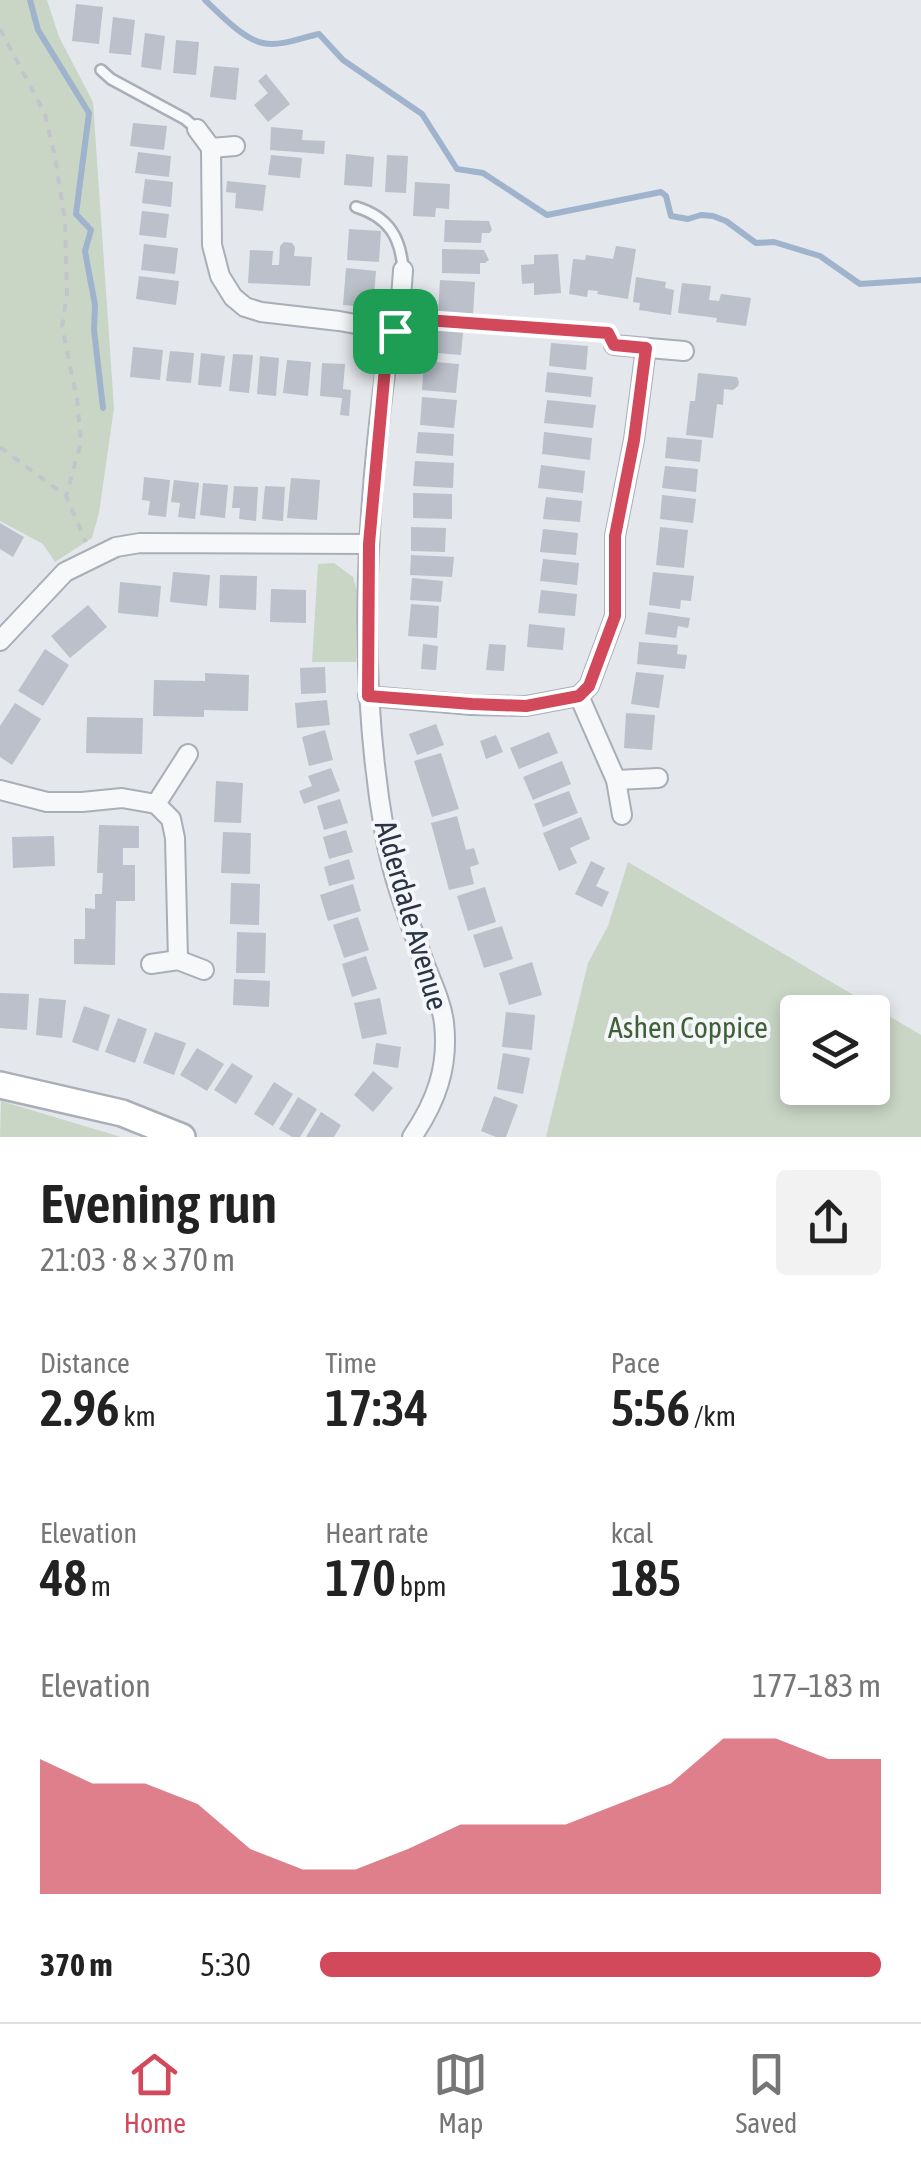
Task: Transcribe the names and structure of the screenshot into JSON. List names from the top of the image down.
{
  "streets": {
    "street": ["Alderdale Avenue"]
  },
  "parks": ["Ashen Coppice"],
  "page": {
    "heading": ["Evening run", "21:03 · 8 × 370 m"],
    "stats": [
      ["Distance", "2.96 km"],
      ["Time", "17:34"],
      ["Pace", "5:56 /km"],
      ["Elevation", "48 m"],
      ["Heart rate", "170 bpm"],
      ["kcal", "185"]
    ],
    "chart": ["Elevation", "177–183 m"],
    "list": [
      {
        "name": "370 m",
        "note": "5:30"
      }
    ],
    "tabs": ["Home", "Map", "Saved"]
  }
}
